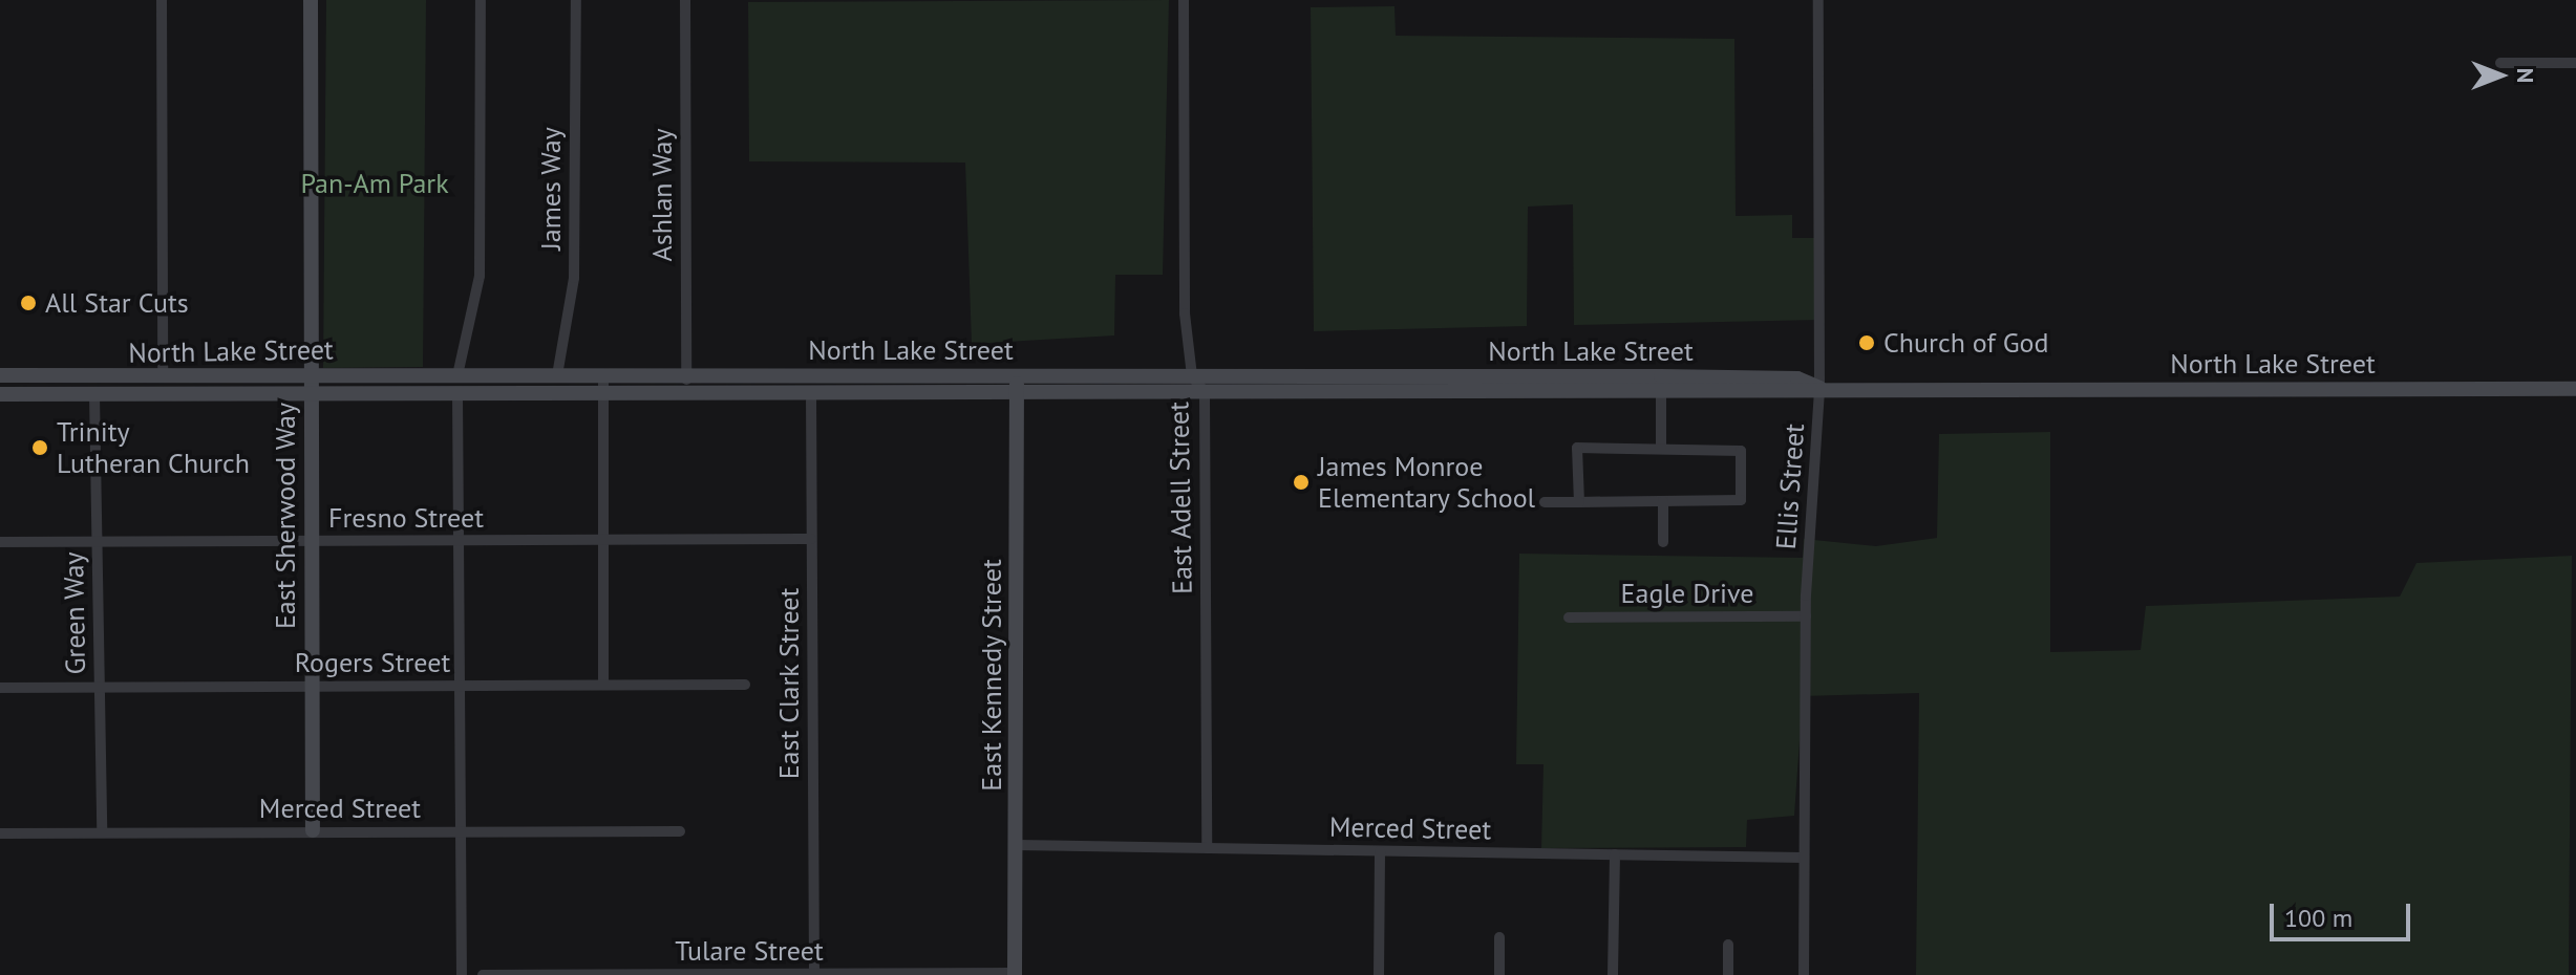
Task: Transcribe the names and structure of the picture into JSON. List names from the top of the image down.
{
  "streets": {
    "street": [
      "James Way",
      "Ashlan Way",
      "North Lake Street",
      "Ellis Street",
      "East Adell Street",
      "East Sherwood Way",
      "Fresno Street",
      "Eagle Drive",
      "Green Way",
      "Rogers Street",
      "East Kennedy Street",
      "East Clark Street",
      "Merced Street",
      "Tulare Street"
    ]
  },
  "crossings": [
    ["James Way", "North Lake Street"],
    ["Ashlan Way", "North Lake Street"],
    ["North Lake Street", "Ellis Street"],
    ["North Lake Street", "East Adell Street"],
    ["North Lake Street", "East Sherwood Way"],
    ["North Lake Street", "Green Way"],
    ["North Lake Street", "East Kennedy Street"],
    ["North Lake Street", "East Clark Street"],
    ["Ellis Street", "Eagle Drive"],
    ["Ellis Street", "Merced Street"],
    ["East Adell Street", "Merced Street"],
    ["East Sherwood Way", "Fresno Street"],
    ["East Sherwood Way", "Rogers Street"],
    ["East Sherwood Way", "Merced Street"],
    ["Fresno Street", "Green Way"],
    ["Fresno Street", "East Clark Street"],
    ["Green Way", "Rogers Street"],
    ["Green Way", "Merced Street"],
    ["East Kennedy Street", "Merced Street"],
    ["East Kennedy Street", "Tulare Street"],
    ["East Clark Street", "Tulare Street"]
  ],
  "parks": ["Pan-Am Park"],
  "places": [
    "All Star Cuts",
    "Church of God",
    "Trinity Lutheran Church",
    "James Monroe Elementary School"
  ],
  "scale_bar": "100 m",
  "north": "right"
}
